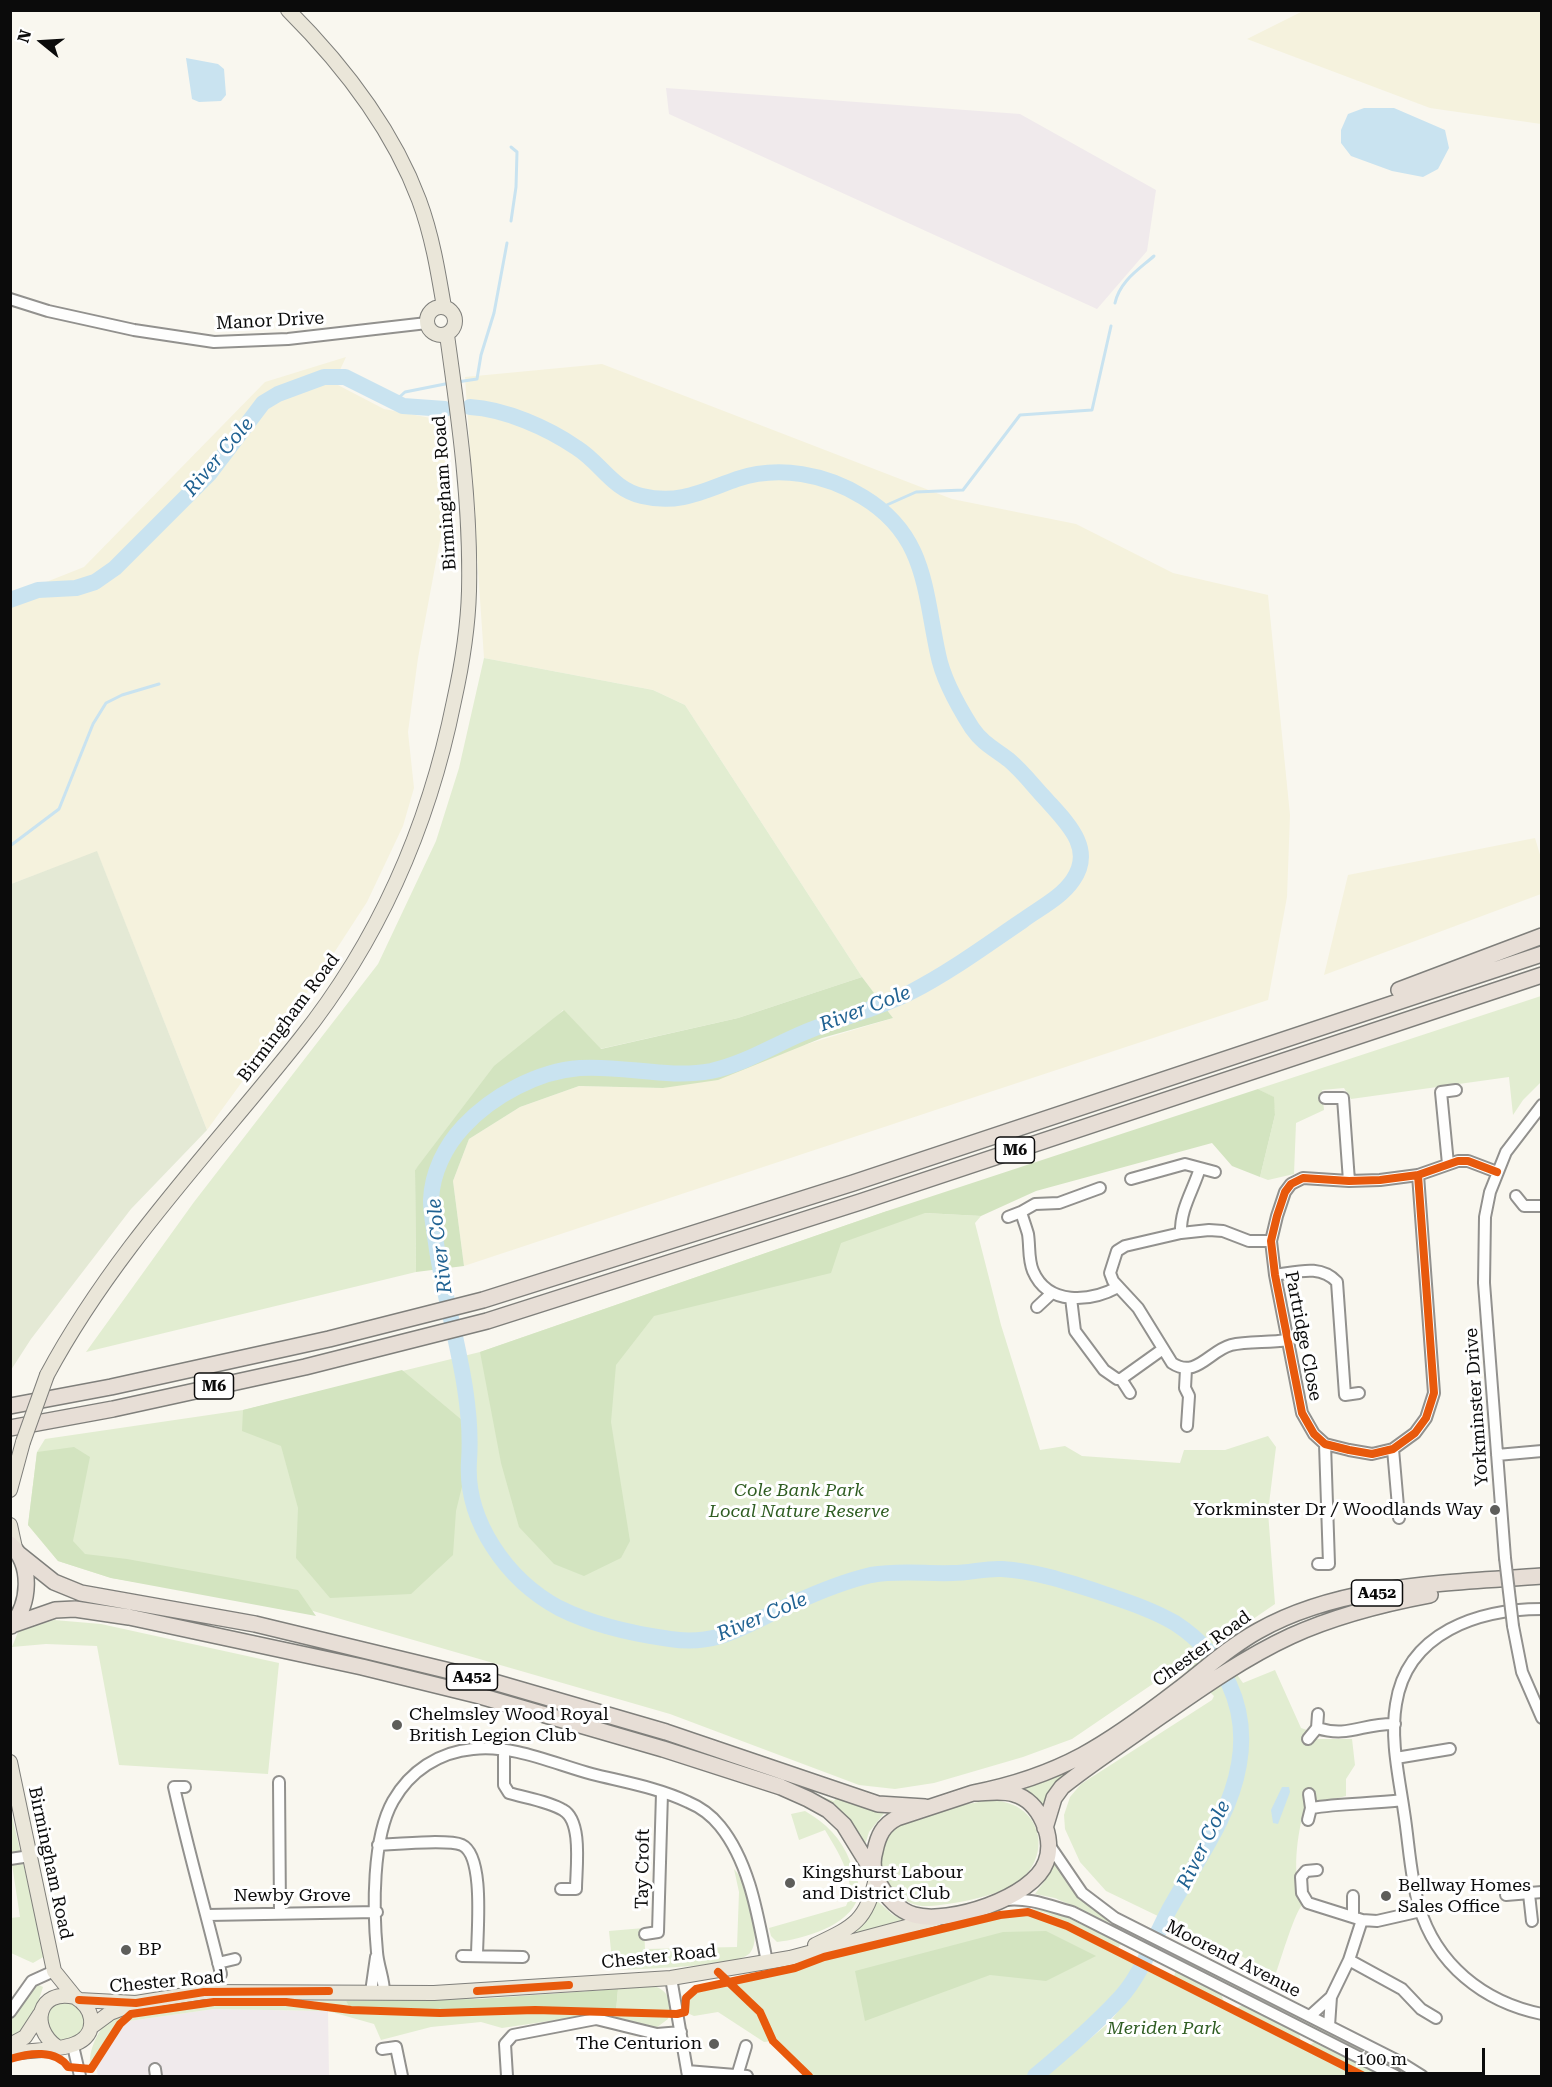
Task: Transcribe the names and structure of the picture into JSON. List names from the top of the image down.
{
  "streets": {
    "highway": ["M6", "A452", "Chester Road"],
    "main road": ["Birmingham Road"],
    "street": [
      "Manor Drive",
      "Partridge Close",
      "Yorkminster Drive",
      "Tay Croft",
      "Newby Grove",
      "Moorend Avenue"
    ]
  },
  "crossings": [
    ["Manor Drive", "Birmingham Road"],
    ["Birmingham Road", "Chester Road"],
    ["A452", "Chester Road"],
    ["A452", "Moorend Avenue"],
    ["Chester Road", "Moorend Avenue"]
  ],
  "water": ["River Cole"],
  "parks": ["Cole Bank Park Local Nature Reserve", "Meriden Park"],
  "places": [
    "Yorkminster Dr / Woodlands Way",
    "Chelmsley Wood Royal British Legion Club",
    "Kingshurst Labour and District Club",
    "Bellway Homes Sales Office",
    "BP",
    "The Centurion"
  ],
  "scale_bar": "100 m",
  "north": "left"
}
